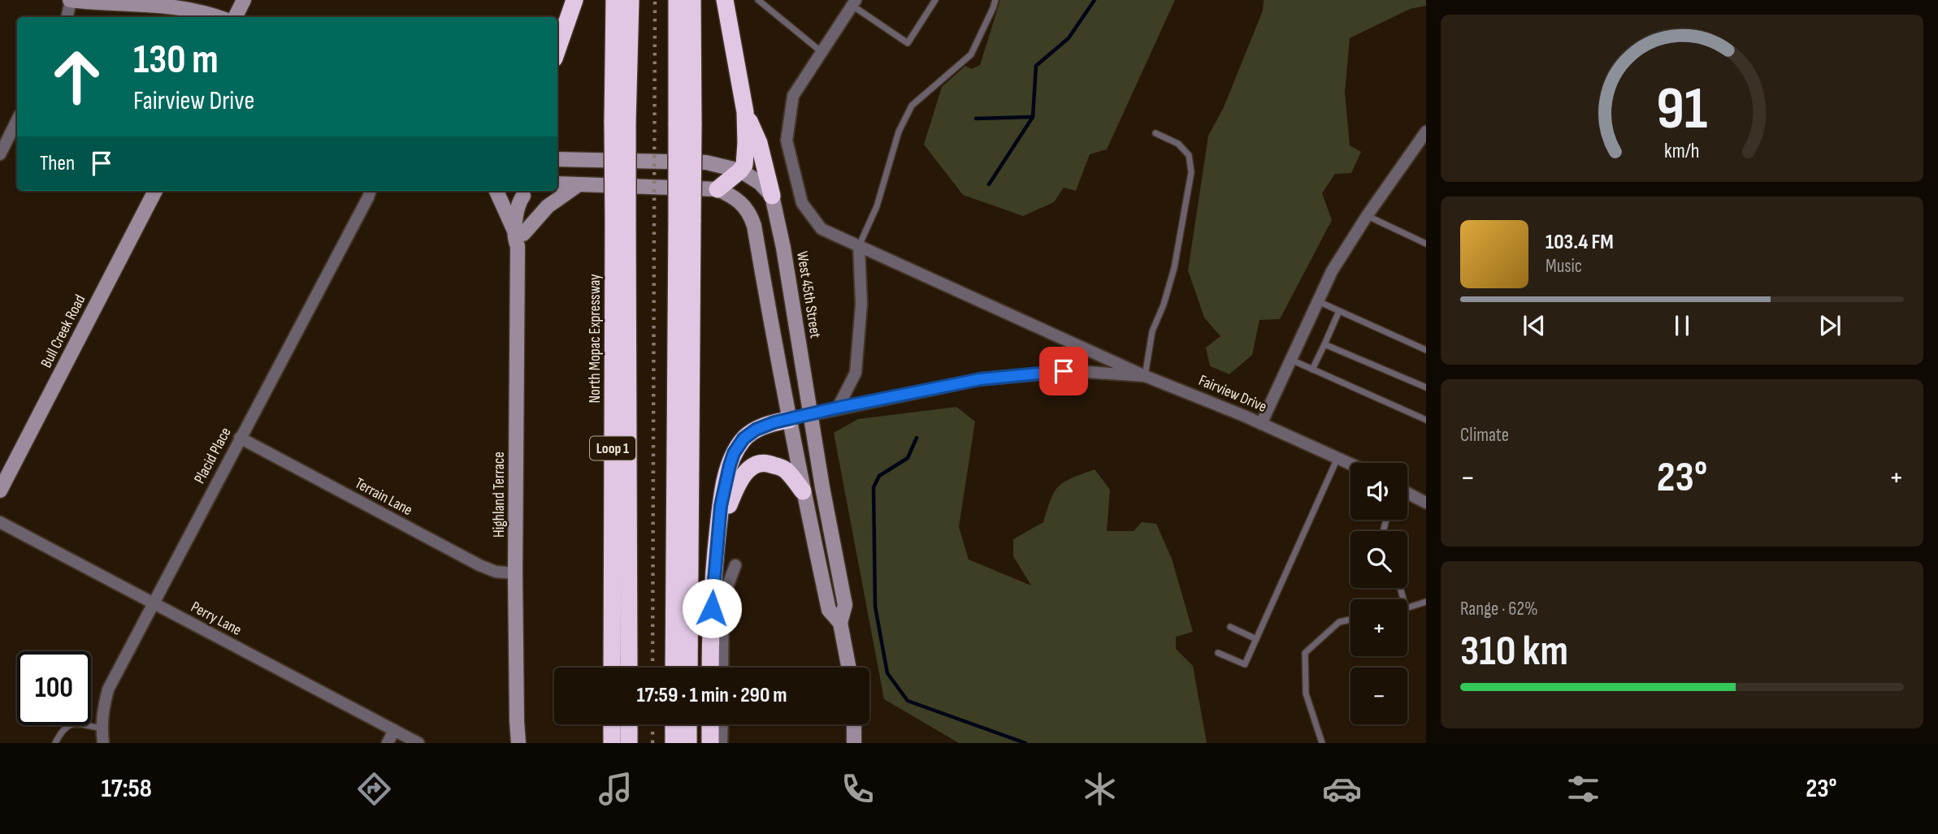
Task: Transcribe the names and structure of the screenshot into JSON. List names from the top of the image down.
{
  "streets": {
    "highway": ["North Mopac Expressway", "Loop 1"],
    "main road": [
      "West 45th Street",
      "Bull Creek Road",
      "Fairview Drive",
      "Highland Terrace"
    ],
    "street": ["Placid Place", "Terrain Lane", "Perry Lane"]
  },
  "crossings": [
    ["West 45th Street", "Fairview Drive"],
    ["Placid Place", "Terrain Lane"],
    ["Placid Place", "Perry Lane"],
    ["Highland Terrace", "Terrain Lane"]
  ],
  "page": {
    "turn": ["130 m", "Fairview Drive"],
    "then": "Then",
    "song": ["103.4 FM", "Music"],
    "tile": [
      "Climate",
      ["Range · 62%", "310 km"]
    ],
    "heat": ["−", "23°", "+"],
    "map_buttons": ["+", "−"],
    "limit": "100",
    "trip": "17:59 · 1 min · 290 m",
    "tabs": ["17:58", "23°"],
    "gauge": ["91", "km/h"]
  }
}
